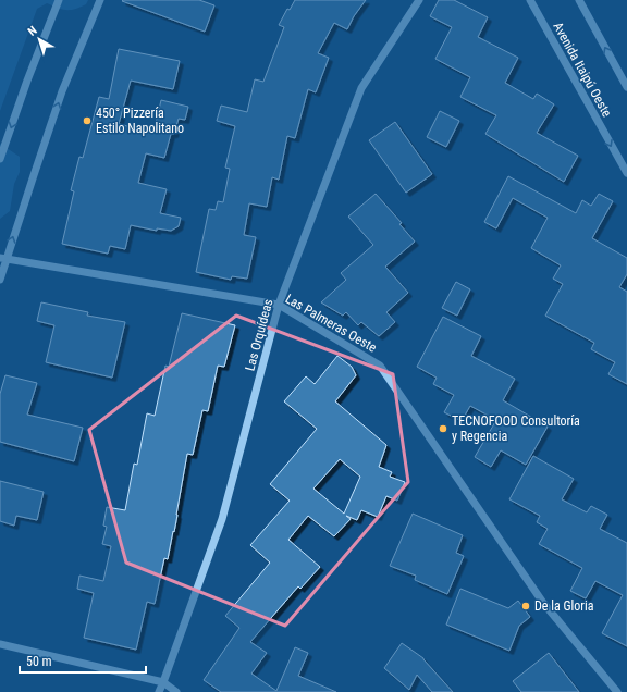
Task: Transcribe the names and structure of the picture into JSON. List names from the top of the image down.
{
  "streets": {
    "street": ["Avenida Itaipú Oeste", "Las Palmeras Oeste", "Las Orquídeas"]
  },
  "crossings": [
    ["Las Palmeras Oeste", "Las Orquídeas"]
  ],
  "places": ["450° Pizzería Estilo Napolitano", "TECNOFOOD Consultoría y Regencia", "De la Gloria"],
  "scale_bar": "50 m",
  "north": "top left"
}
